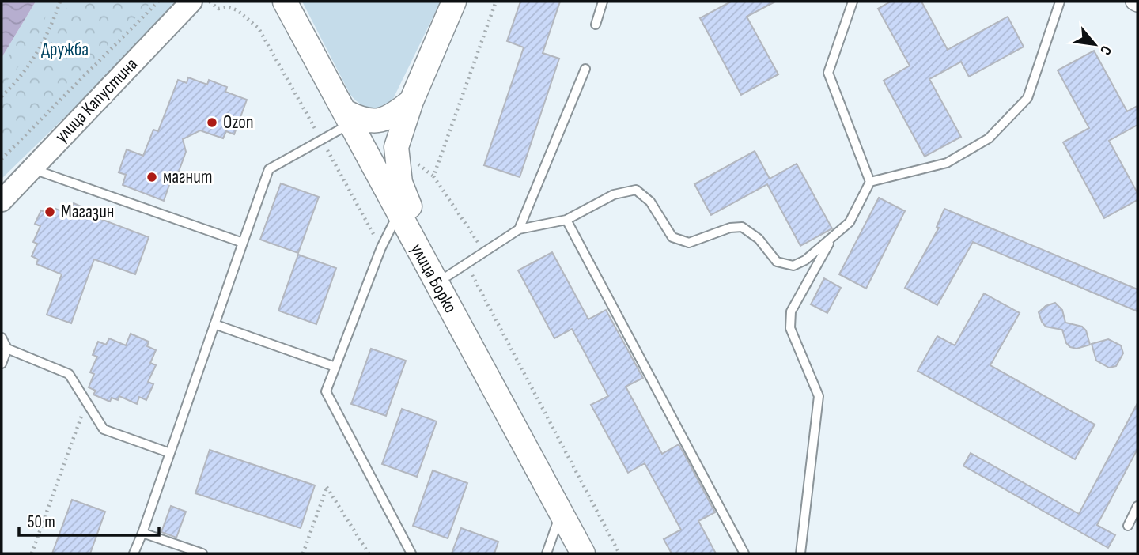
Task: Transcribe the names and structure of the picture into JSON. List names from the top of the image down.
{
  "streets": {
    "main road": ["улица Борко"],
    "street": ["улица Капустина"]
  },
  "parks": ["Дружба"],
  "places": ["Ozon", "магнит", "Магазин"],
  "scale_bar": "50 m",
  "north": "bottom right"
}
